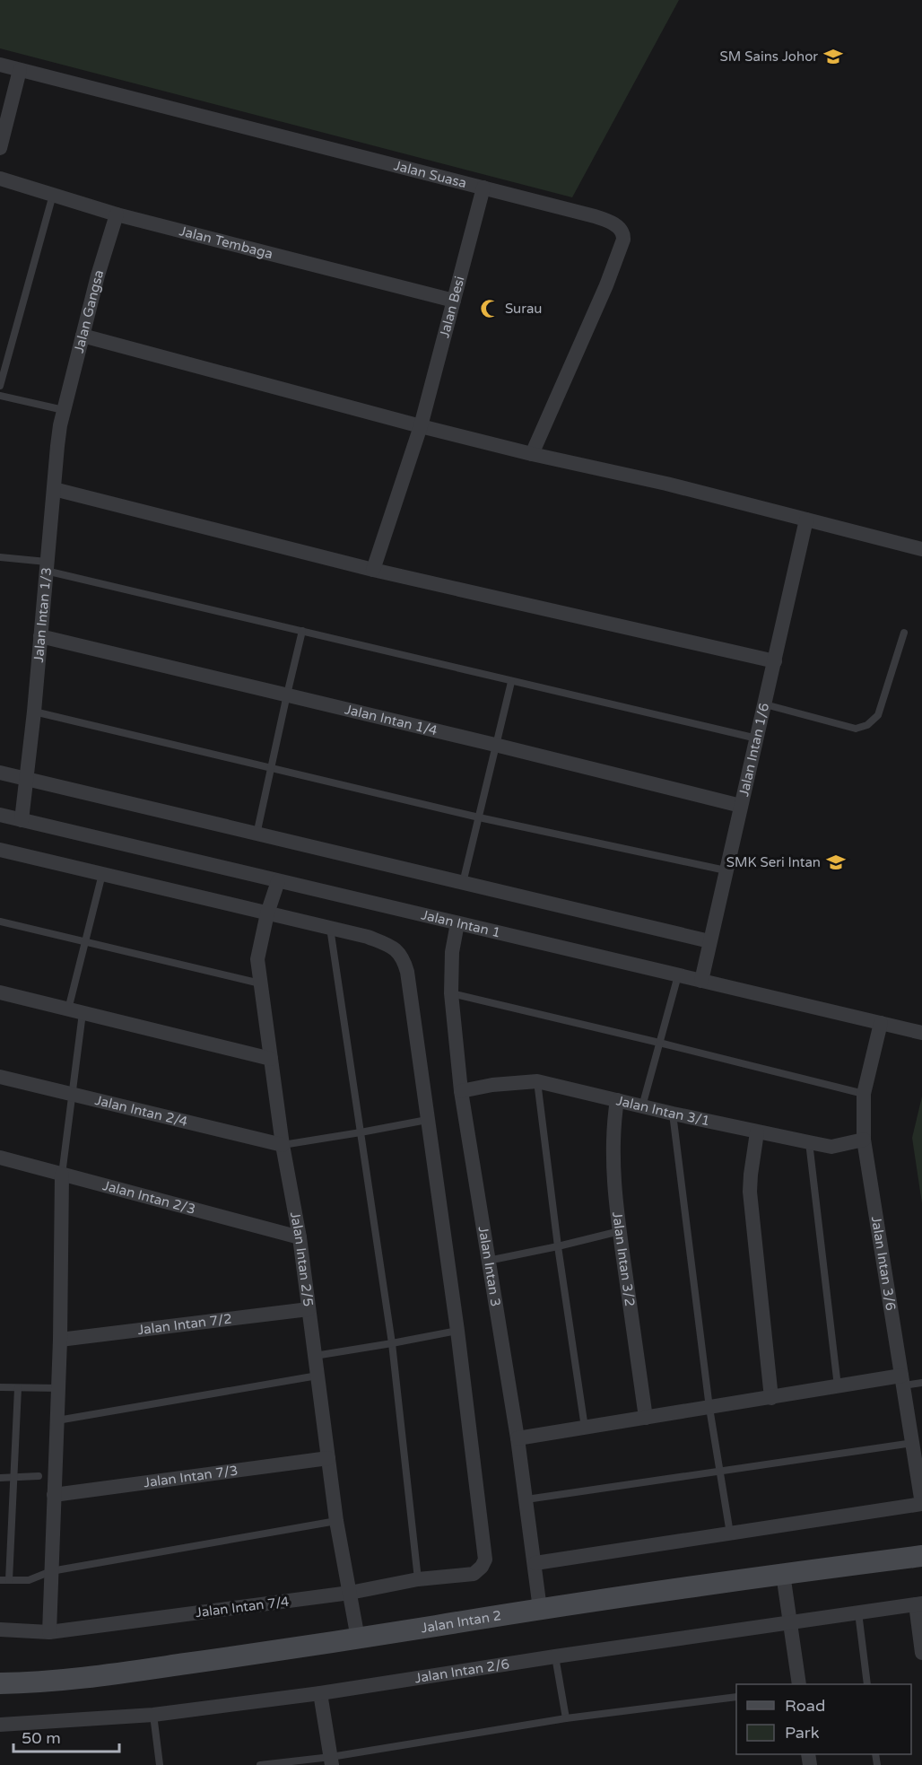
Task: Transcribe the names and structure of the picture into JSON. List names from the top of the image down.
{
  "streets": {
    "street": [
      "Jalan Suasa",
      "Jalan Tembaga",
      "Jalan Besi",
      "Jalan Gangsa",
      "Jalan Intan 1/3",
      "Jalan Intan 1/4",
      "Jalan Intan 1/6",
      "Jalan Intan 1",
      "Jalan Intan 2/4",
      "Jalan Intan 3/1",
      "Jalan Intan 2/3",
      "Jalan Intan 2/5",
      "Jalan Intan 3/2",
      "Jalan Intan 3/6",
      "Jalan Intan 3",
      "Jalan Intan 7/2",
      "Jalan Intan 7/3",
      "Jalan Intan 7/4",
      "Jalan Intan 2",
      "Jalan Intan 2/6"
    ]
  },
  "crossings": [
    ["Jalan Suasa", "Jalan Besi"],
    ["Jalan Tembaga", "Jalan Besi"],
    ["Jalan Tembaga", "Jalan Gangsa"],
    ["Jalan Gangsa", "Jalan Intan 1/3"],
    ["Jalan Intan 1/3", "Jalan Intan 1/4"],
    ["Jalan Intan 1/3", "Jalan Intan 1"],
    ["Jalan Intan 1/4", "Jalan Intan 1/6"],
    ["Jalan Intan 1/6", "Jalan Intan 1"],
    ["Jalan Intan 1", "Jalan Intan 2/5"],
    ["Jalan Intan 1", "Jalan Intan 3/6"],
    ["Jalan Intan 1", "Jalan Intan 3"],
    ["Jalan Intan 2/4", "Jalan Intan 2/5"],
    ["Jalan Intan 3/1", "Jalan Intan 3/2"],
    ["Jalan Intan 3/1", "Jalan Intan 3/6"],
    ["Jalan Intan 3/1", "Jalan Intan 3"],
    ["Jalan Intan 2/3", "Jalan Intan 2/5"],
    ["Jalan Intan 2/5", "Jalan Intan 7/2"],
    ["Jalan Intan 2/5", "Jalan Intan 7/3"],
    ["Jalan Intan 2/5", "Jalan Intan 7/4"],
    ["Jalan Intan 2/5", "Jalan Intan 2"],
    ["Jalan Intan 3", "Jalan Intan 2"]
  ],
  "places": {
    "school or university": ["SM Sains Johor", "SMK Seri Intan"],
    "mosque": ["Surau"]
  },
  "legend": ["Road", "Park"],
  "scale_bar": "50 m"
}
